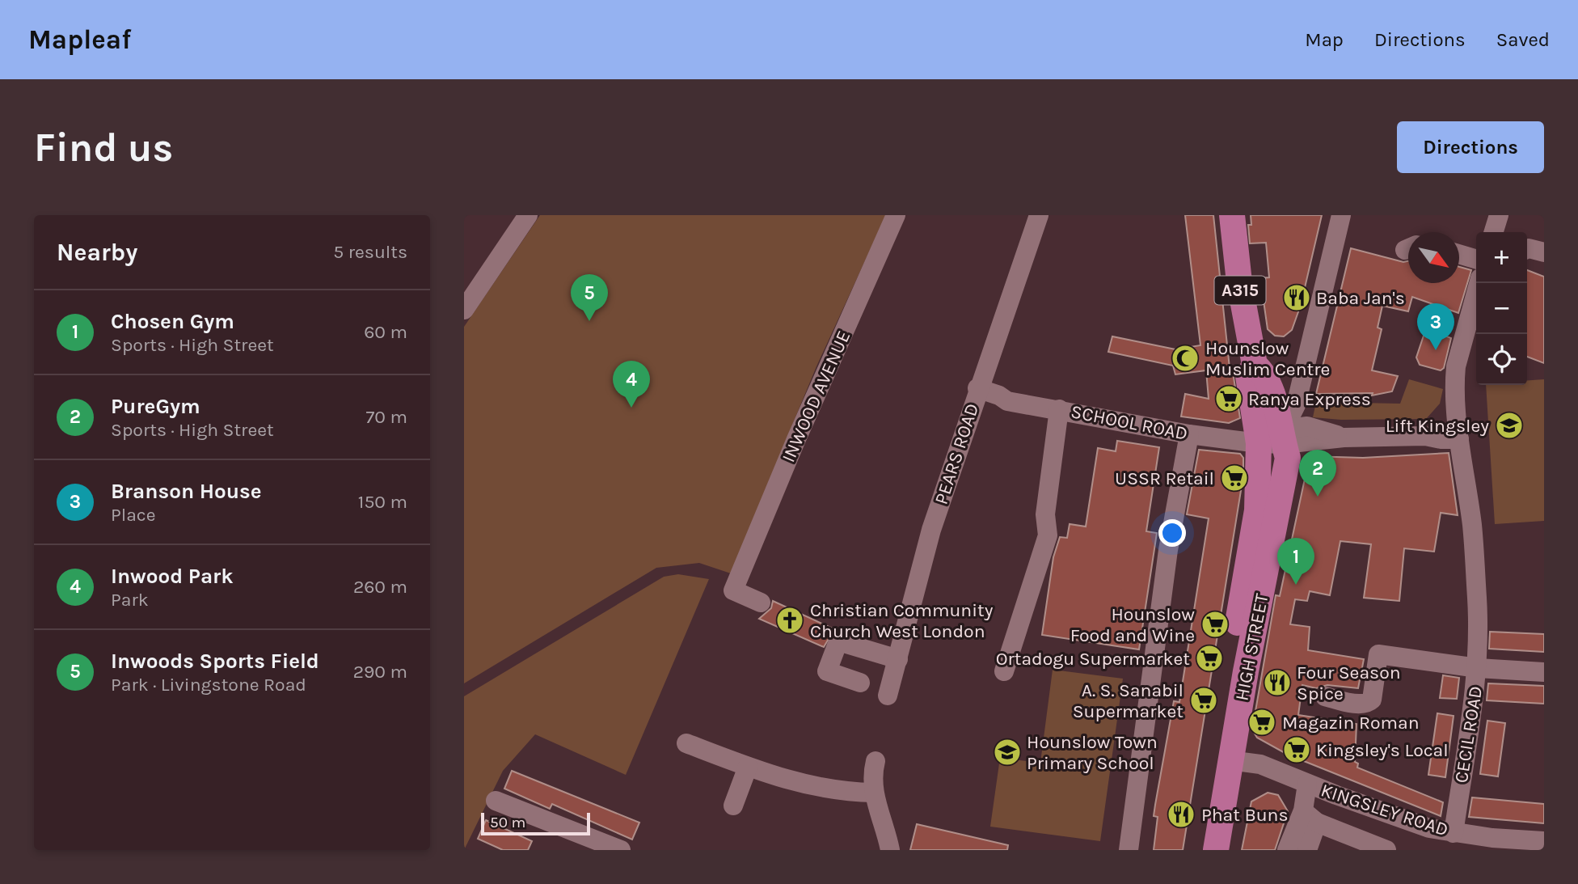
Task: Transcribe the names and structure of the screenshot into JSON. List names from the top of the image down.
{
  "streets": {
    "main road": ["A315", "HIGH STREET"],
    "street": [
      "INWOOD AVENUE",
      "SCHOOL ROAD",
      "PEARS ROAD",
      "CECIL ROAD",
      "KINGSLEY ROAD"
    ]
  },
  "crossings": [
    ["A315", "SCHOOL ROAD"],
    ["A315", "HIGH STREET"],
    ["SCHOOL ROAD", "PEARS ROAD"],
    ["SCHOOL ROAD", "HIGH STREET"],
    ["HIGH STREET", "KINGSLEY ROAD"],
    ["CECIL ROAD", "KINGSLEY ROAD"]
  ],
  "places": {
    "restaurant": ["Baba Jan's", "Four Season Spice", "Phat Buns"],
    "mosque": ["Hounslow Muslim Centre"],
    "supermarket": [
      "Ranya Express",
      "USSR Retail",
      "Hounslow Food and Wine",
      "Ortadogu Supermarket",
      "A. S. Sanabil Supermarket",
      "Magazin Roman",
      "Kingsley's Local"
    ],
    "school or university": ["Lift Kingsley", "Hounslow Town Primary School"],
    "church": ["Christian Community Church West London"]
  },
  "scale_bar": "50 m",
  "north": "bottom right",
  "page": {
    "header": "Mapleaf",
    "nav": ["Map", "Directions", "Saved"],
    "buttons": "Directions",
    "title": "Find us",
    "heading": ["Nearby", "5 results"],
    "map_buttons": ["+", "−"],
    "pins": [
      "5",
      "3",
      "4",
      "2",
      "1"
    ],
    "list": [
      {
        "mark": "1",
        "name": "Chosen Gym",
        "note": "Sports · High Street",
        "value": "60 m"
      },
      {
        "mark": "2",
        "name": "PureGym",
        "note": "Sports · High Street",
        "value": "70 m"
      },
      {
        "mark": "3",
        "name": "Branson House",
        "note": "Place",
        "value": "150 m"
      },
      {
        "mark": "4",
        "name": "Inwood Park",
        "note": "Park",
        "value": "260 m"
      },
      {
        "mark": "5",
        "name": "Inwoods Sports Field",
        "note": "Park · Livingstone Road",
        "value": "290 m"
      }
    ],
    "scale": "50 m"
  }
}
